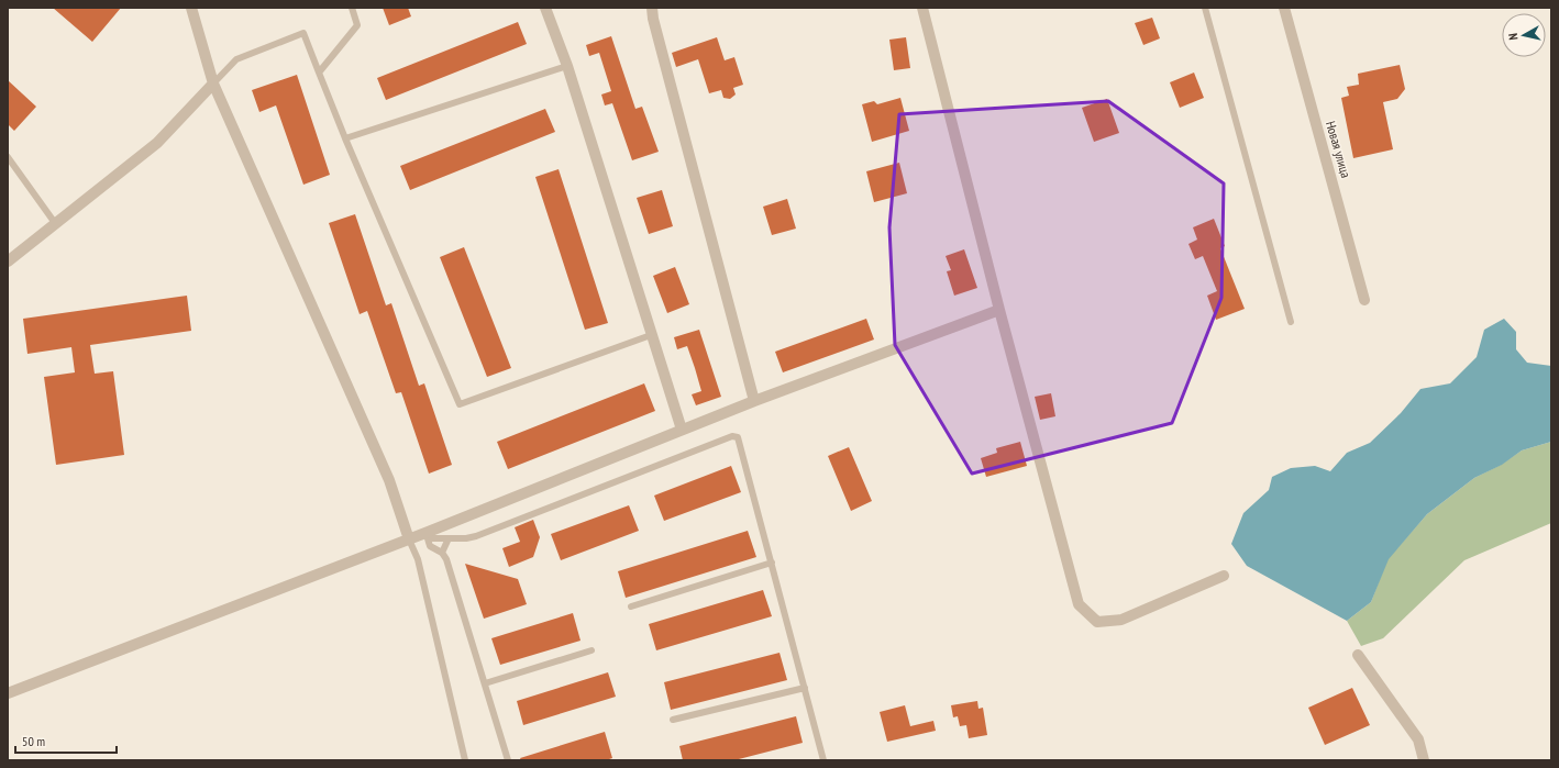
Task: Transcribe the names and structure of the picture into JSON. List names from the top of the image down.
{
  "streets": {
    "street": ["Новая улица"]
  },
  "scale_bar": "50 m",
  "north": "left"
}
